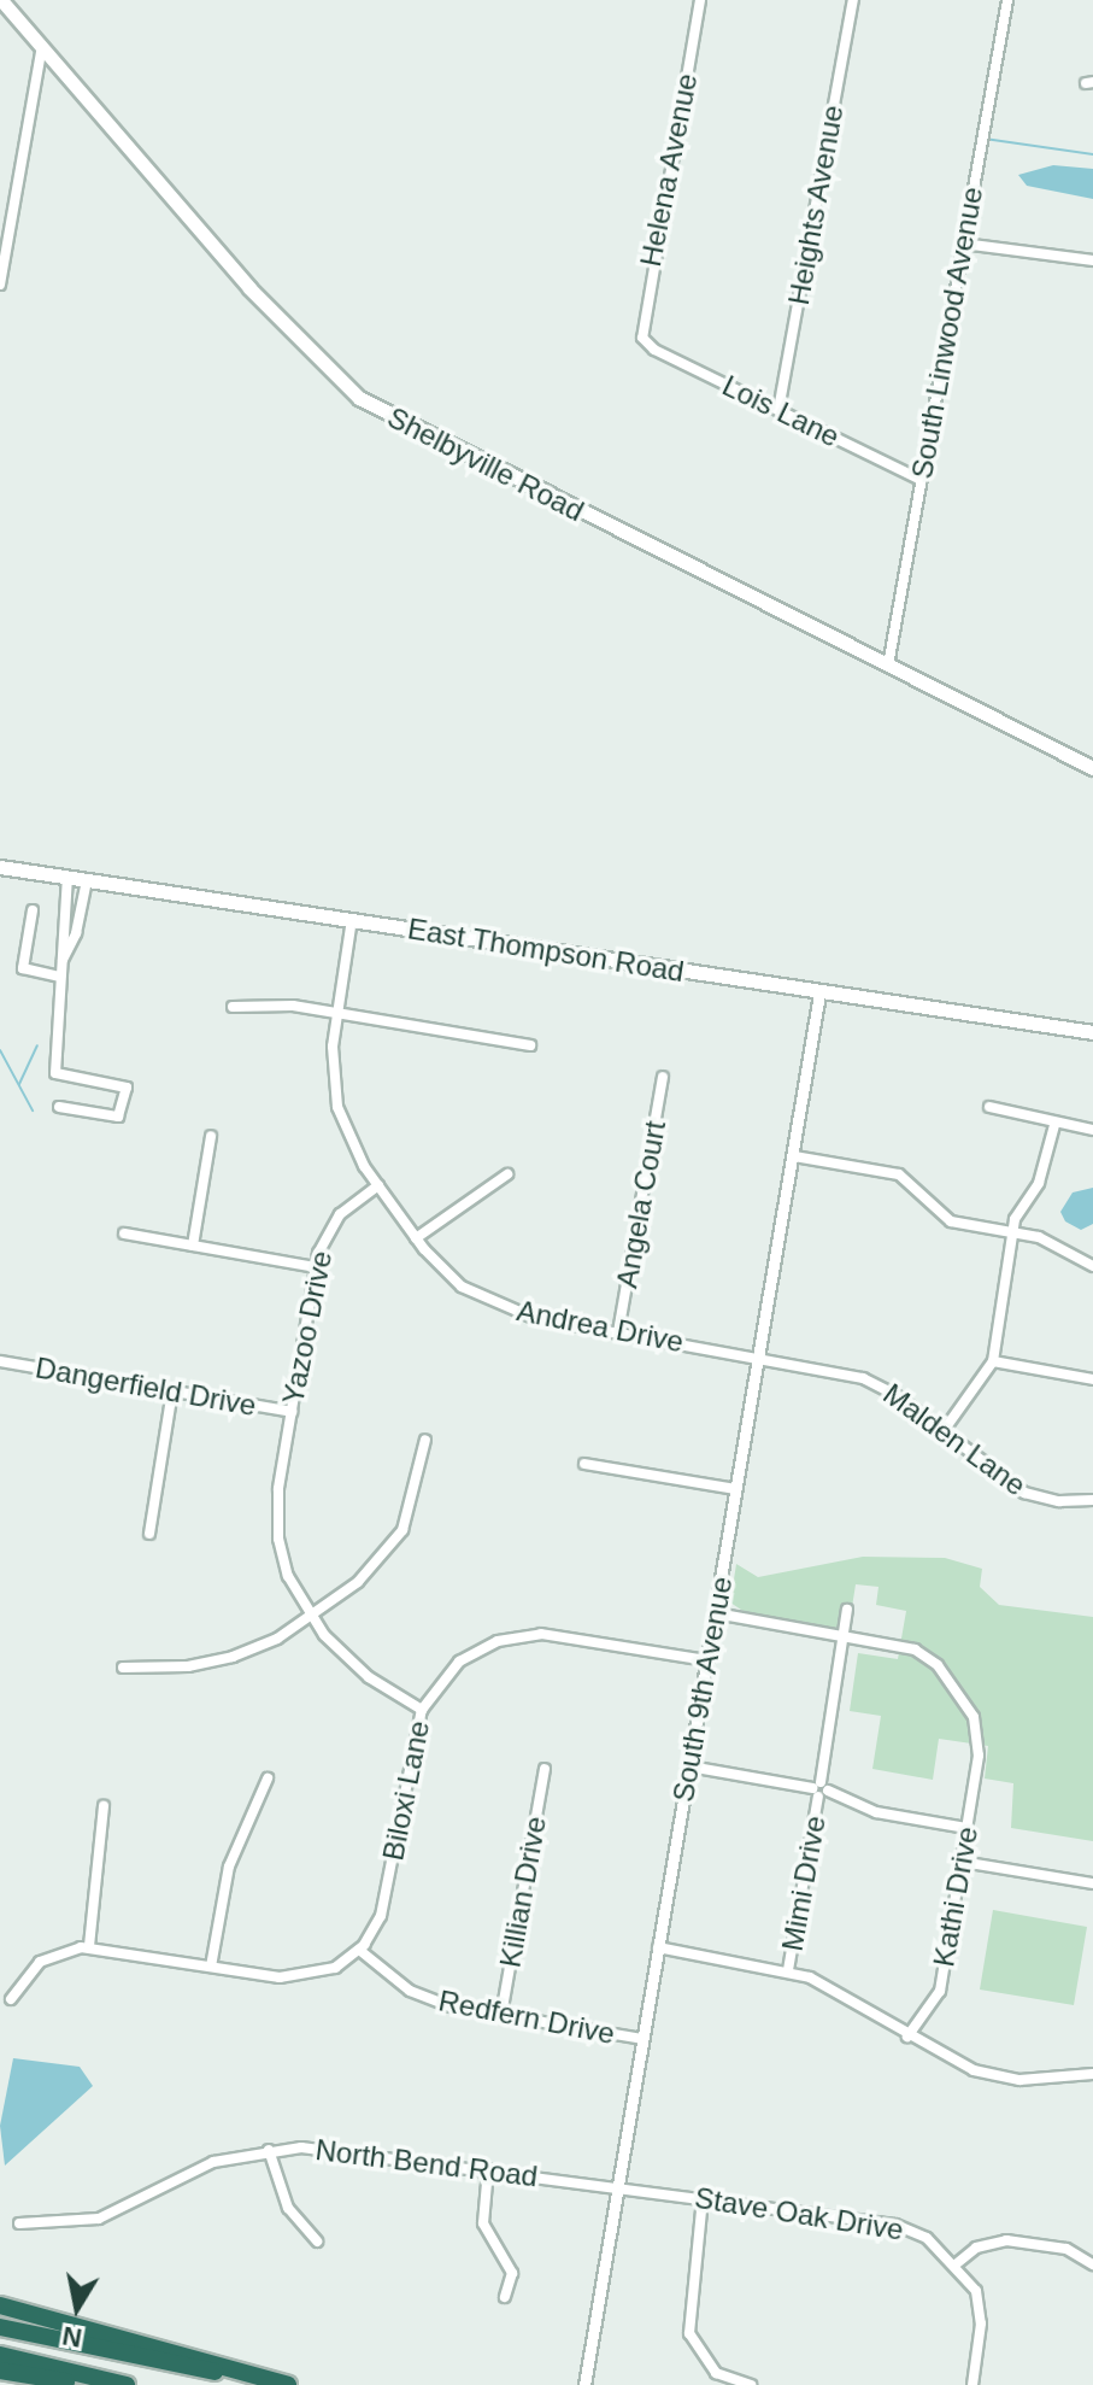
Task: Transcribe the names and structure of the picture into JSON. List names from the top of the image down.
{
  "streets": {
    "main road": ["Shelbyville Road", "East Thompson Road"],
    "street": [
      "Helena Avenue",
      "Heights Avenue",
      "South Linwood Avenue",
      "Lois Lane",
      "Angela Court",
      "Andrea Drive",
      "Yazoo Drive",
      "Dangerfield Drive",
      "Malden Lane",
      "South 9th Avenue",
      "Biloxi Lane",
      "Mimi Drive",
      "Killian Drive",
      "Kathi Drive",
      "Redfern Drive",
      "North Bend Road",
      "Stave Oak Drive"
    ]
  },
  "crossings": [
    ["Helena Avenue", "Lois Lane"],
    ["Heights Avenue", "Lois Lane"],
    ["South Linwood Avenue", "Lois Lane"],
    ["South Linwood Avenue", "Shelbyville Road"],
    ["East Thompson Road", "South 9th Avenue"],
    ["Angela Court", "Andrea Drive"],
    ["Andrea Drive", "Yazoo Drive"],
    ["Andrea Drive", "Malden Lane"],
    ["Andrea Drive", "South 9th Avenue"],
    ["Yazoo Drive", "Dangerfield Drive"],
    ["Yazoo Drive", "Biloxi Lane"],
    ["Malden Lane", "South 9th Avenue"],
    ["South 9th Avenue", "Biloxi Lane"],
    ["South 9th Avenue", "Mimi Drive"],
    ["South 9th Avenue", "Redfern Drive"],
    ["South 9th Avenue", "North Bend Road"],
    ["South 9th Avenue", "Stave Oak Drive"],
    ["Biloxi Lane", "Redfern Drive"],
    ["Mimi Drive", "Kathi Drive"],
    ["Killian Drive", "Redfern Drive"],
    ["North Bend Road", "Stave Oak Drive"]
  ],
  "north": "bottom"
}
